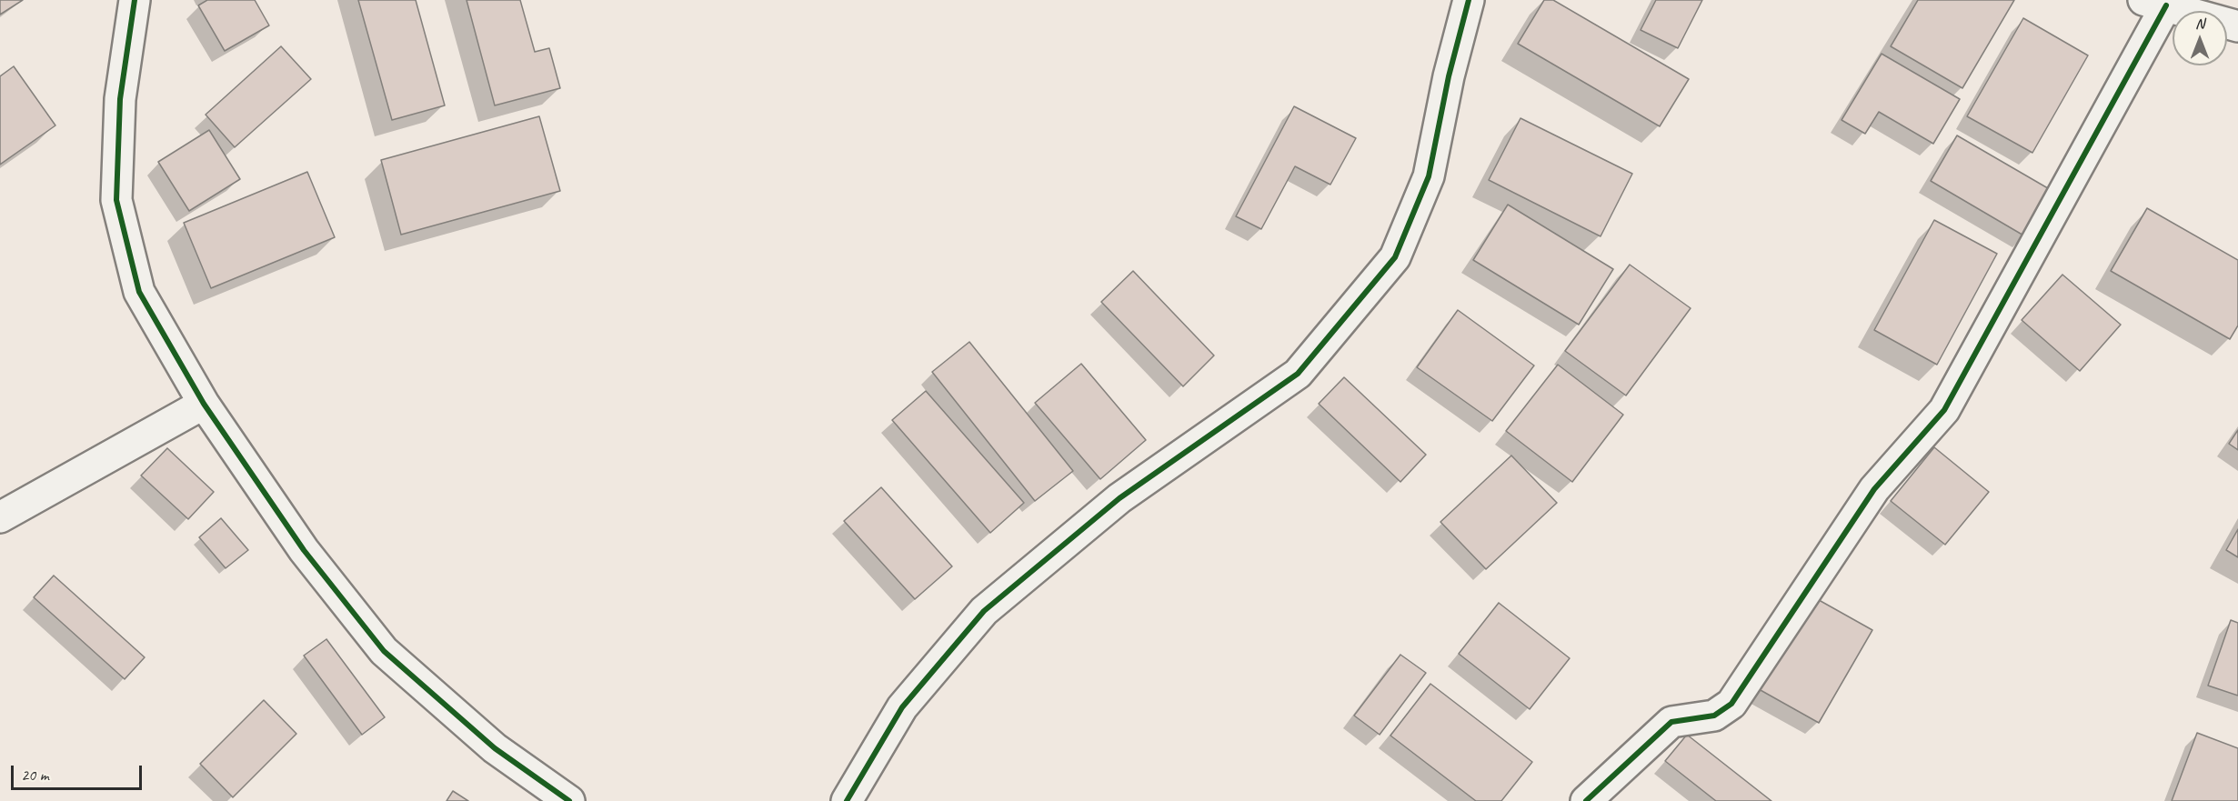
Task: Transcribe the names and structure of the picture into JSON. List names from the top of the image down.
{
  "scale_bar": "20 m",
  "north": "top"
}
